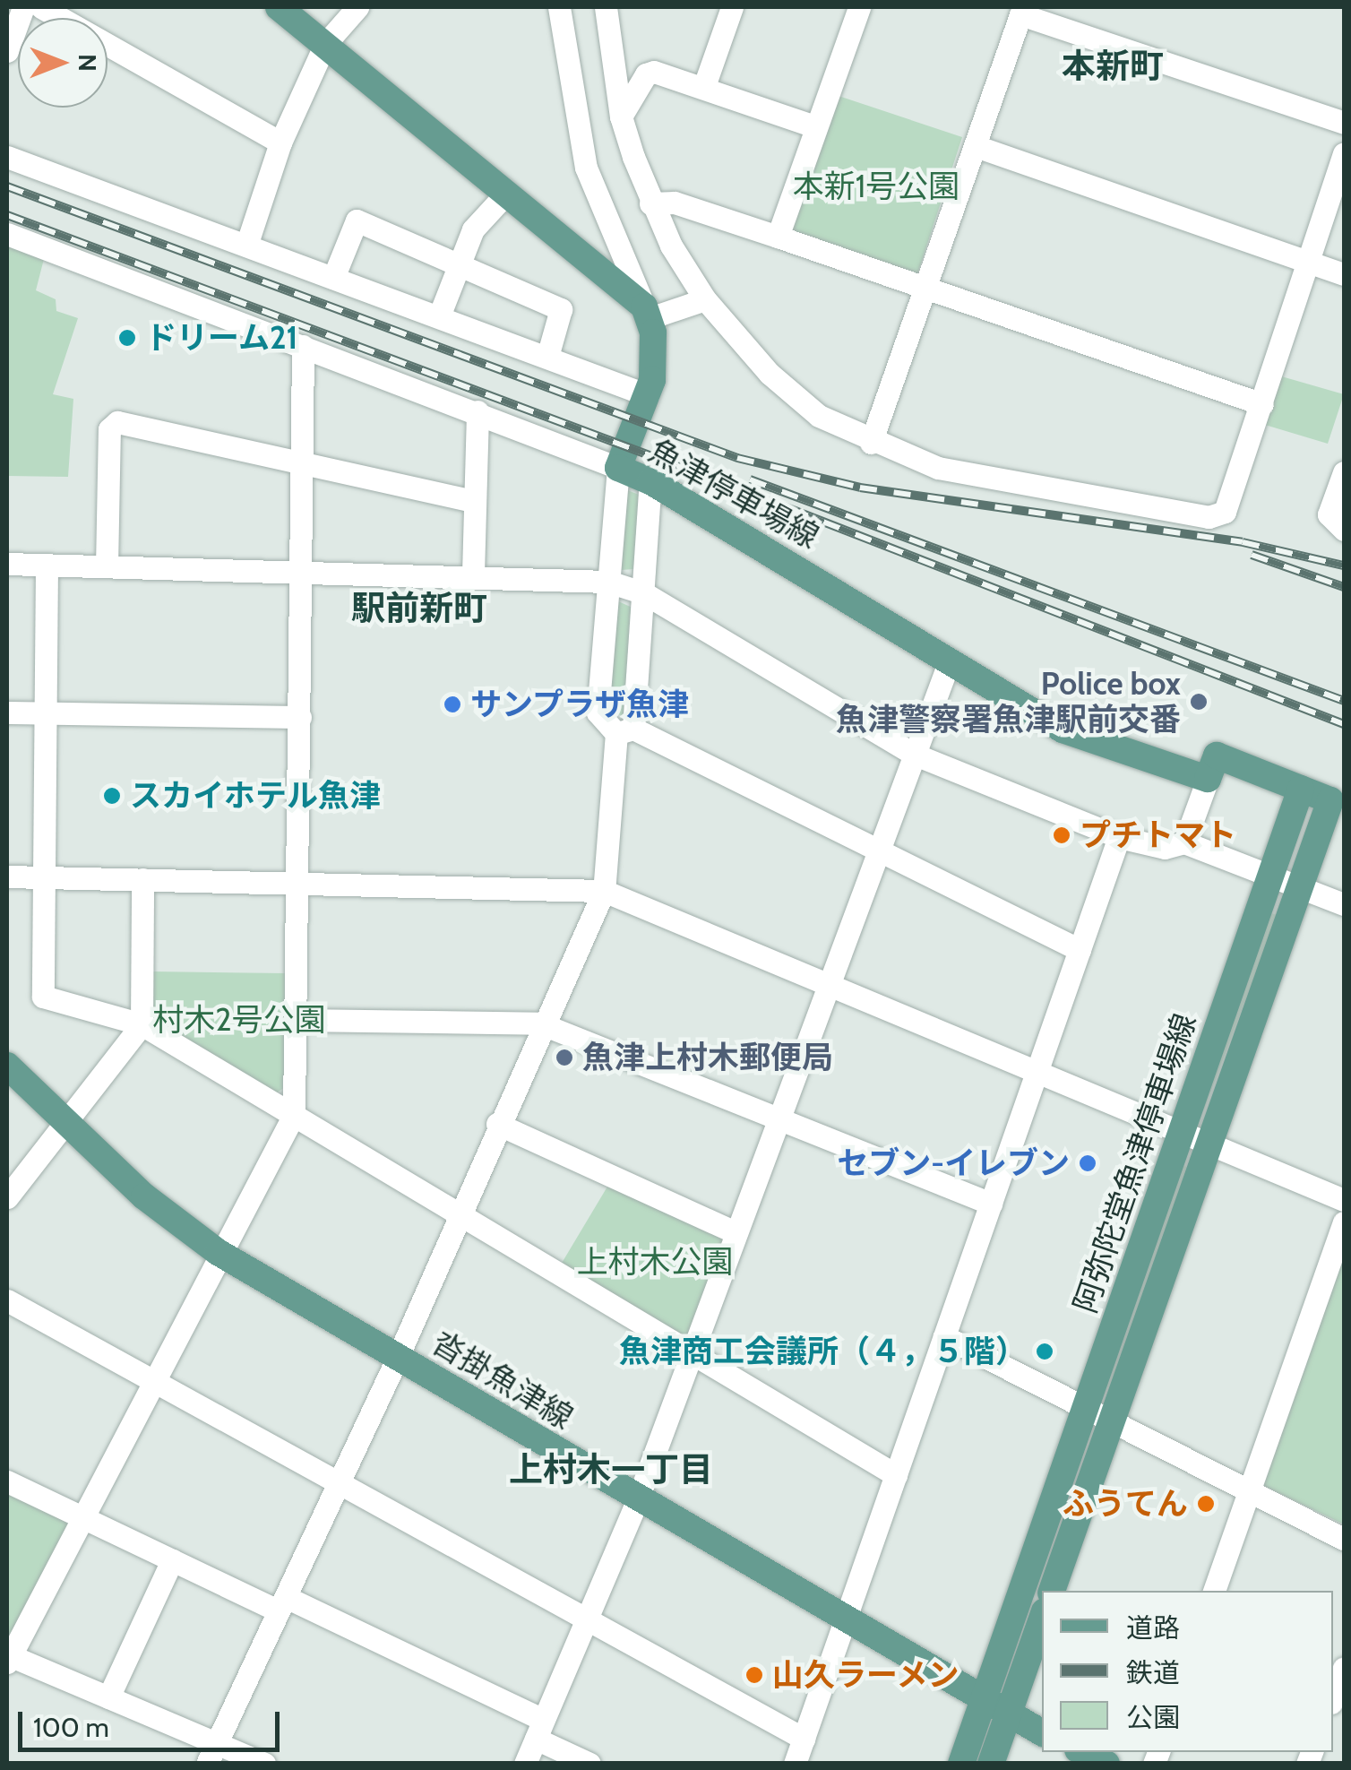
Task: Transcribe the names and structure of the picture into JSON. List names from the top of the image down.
{
  "streets": {
    "main road": ["魚津停車場線", "阿弥陀堂魚津停車場線", "沓掛魚津線"]
  },
  "crossings": [
    ["阿弥陀堂魚津停車場線", "沓掛魚津線"]
  ],
  "districts": ["本新町", "駅前新町", "上村木一丁目"],
  "parks": ["本新1号公園", "村木2号公園", "上村木公園"],
  "places": [
    "ドリーム21",
    "Police box 魚津警察署魚津駅前交番",
    "サンプラザ魚津",
    "スカイホテル魚津",
    "プチトマト",
    "魚津上村木郵便局",
    "セブン-イレブン",
    "魚津商工会議所（４，５階）",
    "ふうてん",
    "山久ラーメン"
  ],
  "legend": ["道路", "鉄道", "公園"],
  "scale_bar": "100 m",
  "north": "right"
}
